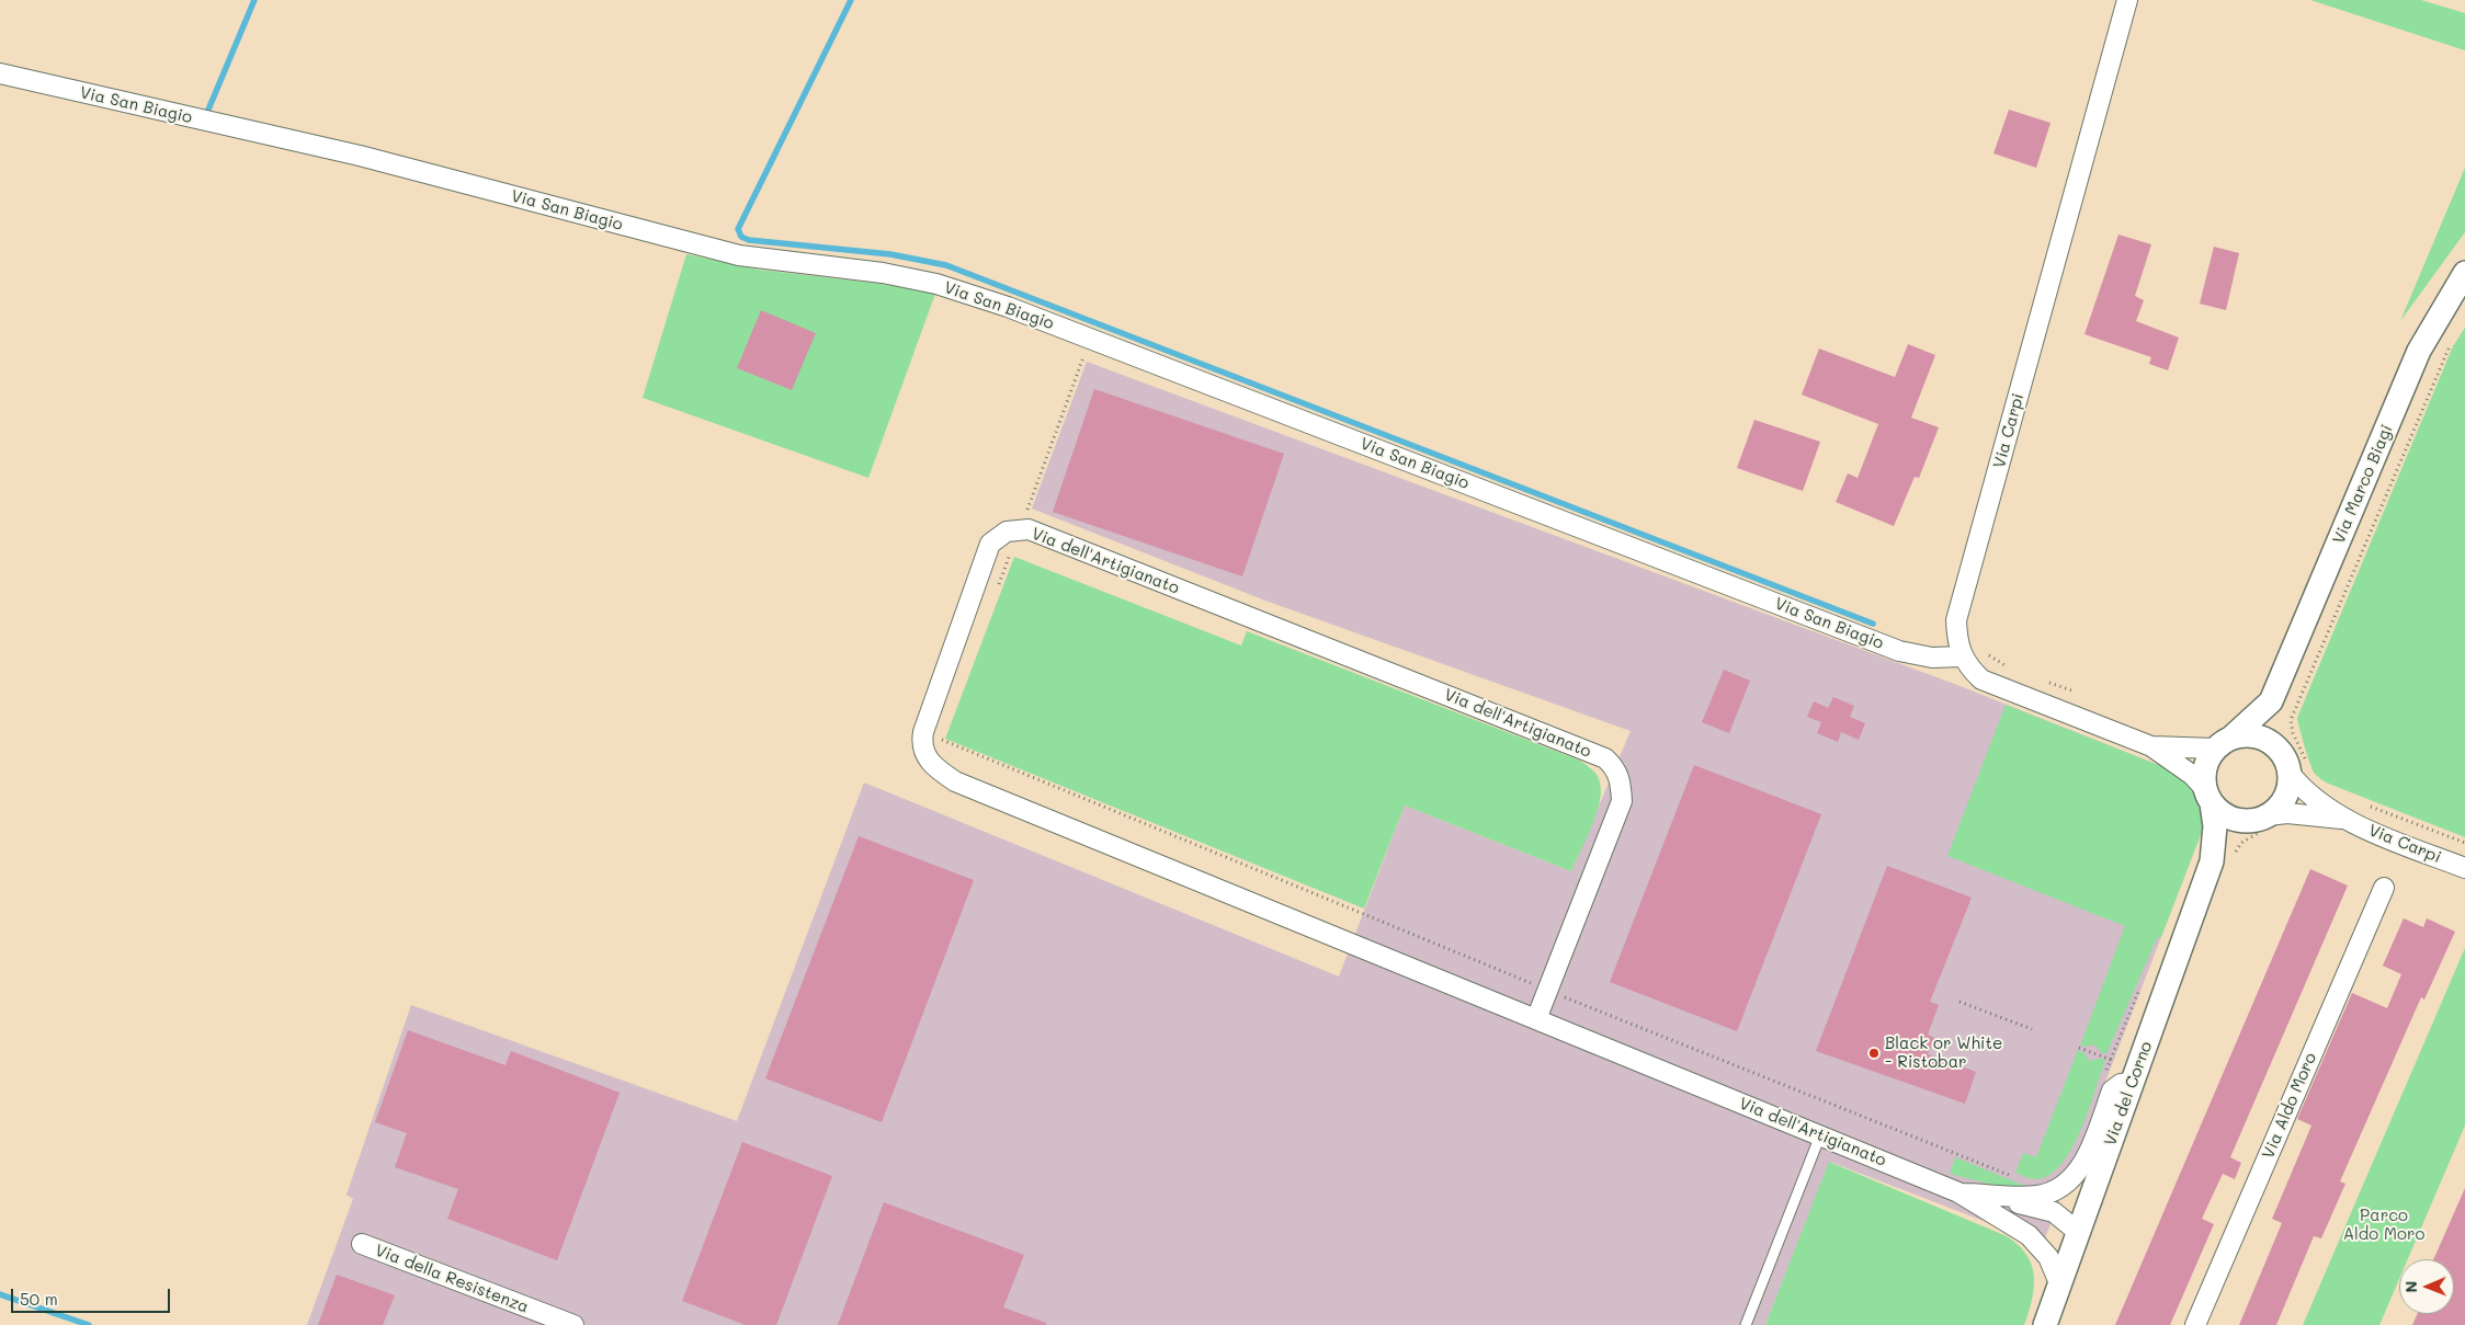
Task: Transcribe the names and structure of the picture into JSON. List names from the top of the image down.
{
  "streets": {
    "street": [
      "Via San Biagio",
      "Via Carpi",
      "Via Marco Biagi",
      "Via dell'Artigianato",
      "Via del Corno",
      "Via Aldo Moro",
      "Via della Resistenza"
    ]
  },
  "crossings": [
    ["Via San Biagio", "Via Carpi"],
    ["Via Carpi", "Via Marco Biagi"],
    ["Via Carpi", "Via del Corno"],
    ["Via Marco Biagi", "Via del Corno"],
    ["Via dell'Artigianato", "Via del Corno"]
  ],
  "parks": ["Parco Aldo Moro"],
  "places": ["Black or White - Ristobar"],
  "scale_bar": "50 m",
  "north": "left"
}
